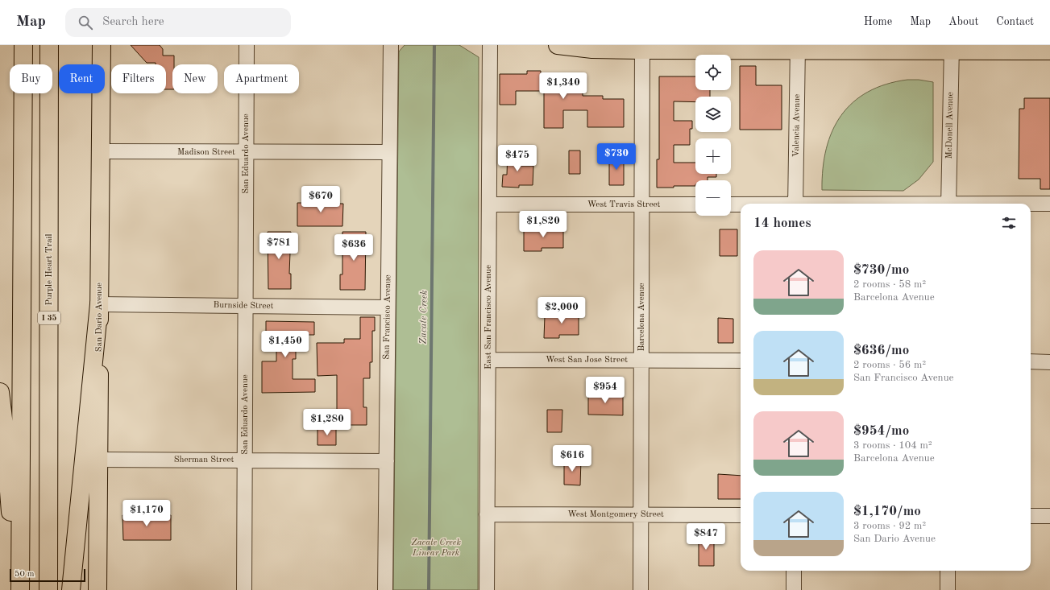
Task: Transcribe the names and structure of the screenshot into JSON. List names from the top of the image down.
{
  "streets": {
    "main road": ["Purple Heart Trail", "San Dario Avenue", "I 35"],
    "street": [
      "Valencia Avenue",
      "McDonell Avenue",
      "Madison Street",
      "San Eduardo Avenue",
      "West Travis Street",
      "Burnside Street",
      "San Francisco Avenue",
      "East San Francisco Avenue",
      "Barcelona Avenue",
      "West San Jose Street",
      "Sherman Street",
      "West Montgomery Street"
    ]
  },
  "crossings": [
    ["Madison Street", "San Eduardo Avenue"],
    ["Madison Street", "San Dario Avenue"],
    ["Madison Street", "San Francisco Avenue"],
    ["San Eduardo Avenue", "Burnside Street"],
    ["San Eduardo Avenue", "Sherman Street"],
    ["West Travis Street", "East San Francisco Avenue"],
    ["West Travis Street", "Barcelona Avenue"],
    ["Burnside Street", "San Dario Avenue"],
    ["Burnside Street", "San Francisco Avenue"],
    ["San Dario Avenue", "Sherman Street"],
    ["San Francisco Avenue", "Sherman Street"],
    ["East San Francisco Avenue", "West San Jose Street"],
    ["East San Francisco Avenue", "West Montgomery Street"],
    ["Barcelona Avenue", "West San Jose Street"],
    ["Barcelona Avenue", "West Montgomery Street"]
  ],
  "water": ["Zacate Creek"],
  "parks": ["Zacate Creek Linear Park"],
  "scale_bar": "50 m",
  "page": {
    "header": "Map",
    "search": "Search here",
    "nav": [
      "Home",
      "Map",
      "About",
      "Contact"
    ],
    "map_buttons": ["+", "−"],
    "chip": [
      "Buy",
      "Rent",
      "Filters",
      "New",
      "Apartment"
    ],
    "price": [
      "$1,340",
      "$730",
      "$475",
      "$670",
      "$1,820",
      "$781",
      "$636",
      "$2,000",
      "$1,450",
      "$954",
      "$1,280",
      "$616",
      "$1,170",
      "$847"
    ],
    "heading": "14 homes",
    "list": [
      {
        "name": "$730/mo",
        "note": "2 rooms · 58 m² · Barcelona Avenue"
      },
      {
        "name": "$636/mo",
        "note": "2 rooms · 56 m² · San Francisco Avenue"
      },
      {
        "name": "$954/mo",
        "note": "3 rooms · 104 m² · Barcelona Avenue"
      },
      {
        "name": "$1,170/mo",
        "note": "3 rooms · 92 m² · San Dario Avenue"
      }
    ],
    "scale": "50 m"
  }
}
